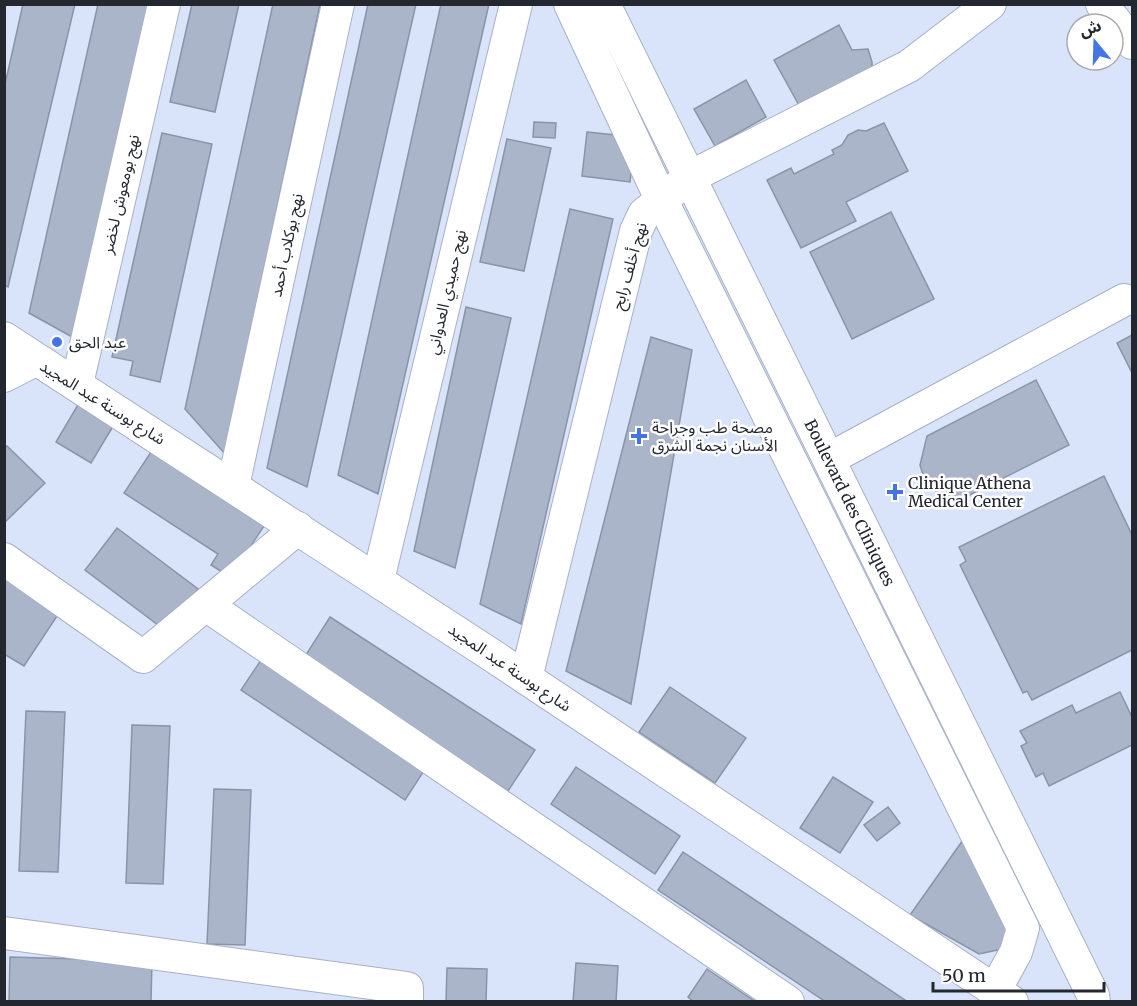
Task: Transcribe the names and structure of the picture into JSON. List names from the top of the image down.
{
  "streets": {
    "street": [
      "نهج بومعوش لخضر",
      "نهج بوكلاب أحمد",
      "نهج أخلف رابح",
      "نهج حميدي العدواني",
      "شارع بوسنة عبد المجيد",
      "Boulevard des Cliniques"
    ]
  },
  "crossings": [
    ["نهج بومعوش لخضر", "شارع بوسنة عبد المجيد"],
    ["نهج بوكلاب أحمد", "شارع بوسنة عبد المجيد"],
    ["نهج أخلف رابح", "شارع بوسنة عبد المجيد"],
    ["نهج أخلف رابح", "Boulevard des Cliniques"],
    ["نهج حميدي العدواني", "شارع بوسنة عبد المجيد"],
    ["شارع بوسنة عبد المجيد", "Boulevard des Cliniques"]
  ],
  "places": {
    "other": ["عبد الحق"],
    "health": ["مصحة طب وجراحة الأسنان نجمة الشرق", "Clinique Athena Medical Center"]
  },
  "scale_bar": "50 m",
  "north": "top"
}
